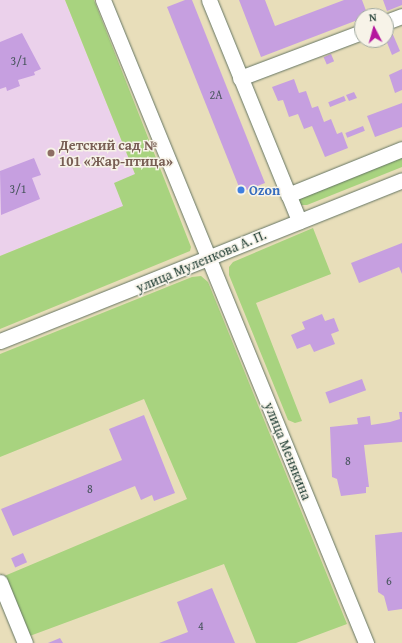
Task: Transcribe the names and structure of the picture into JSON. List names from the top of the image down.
{
  "streets": {
    "street": ["улица Муленкова А. П.", "улица Менякина"]
  },
  "crossings": [
    ["улица Муленкова А. П.", "улица Менякина"]
  ],
  "places": ["Детский сад № 101 «Жар-птица»", "Ozon"],
  "house_numbers": [
    "3/1",
    "2А",
    "3/1",
    "8",
    "8",
    "6",
    "4"
  ],
  "north": "top"
}
